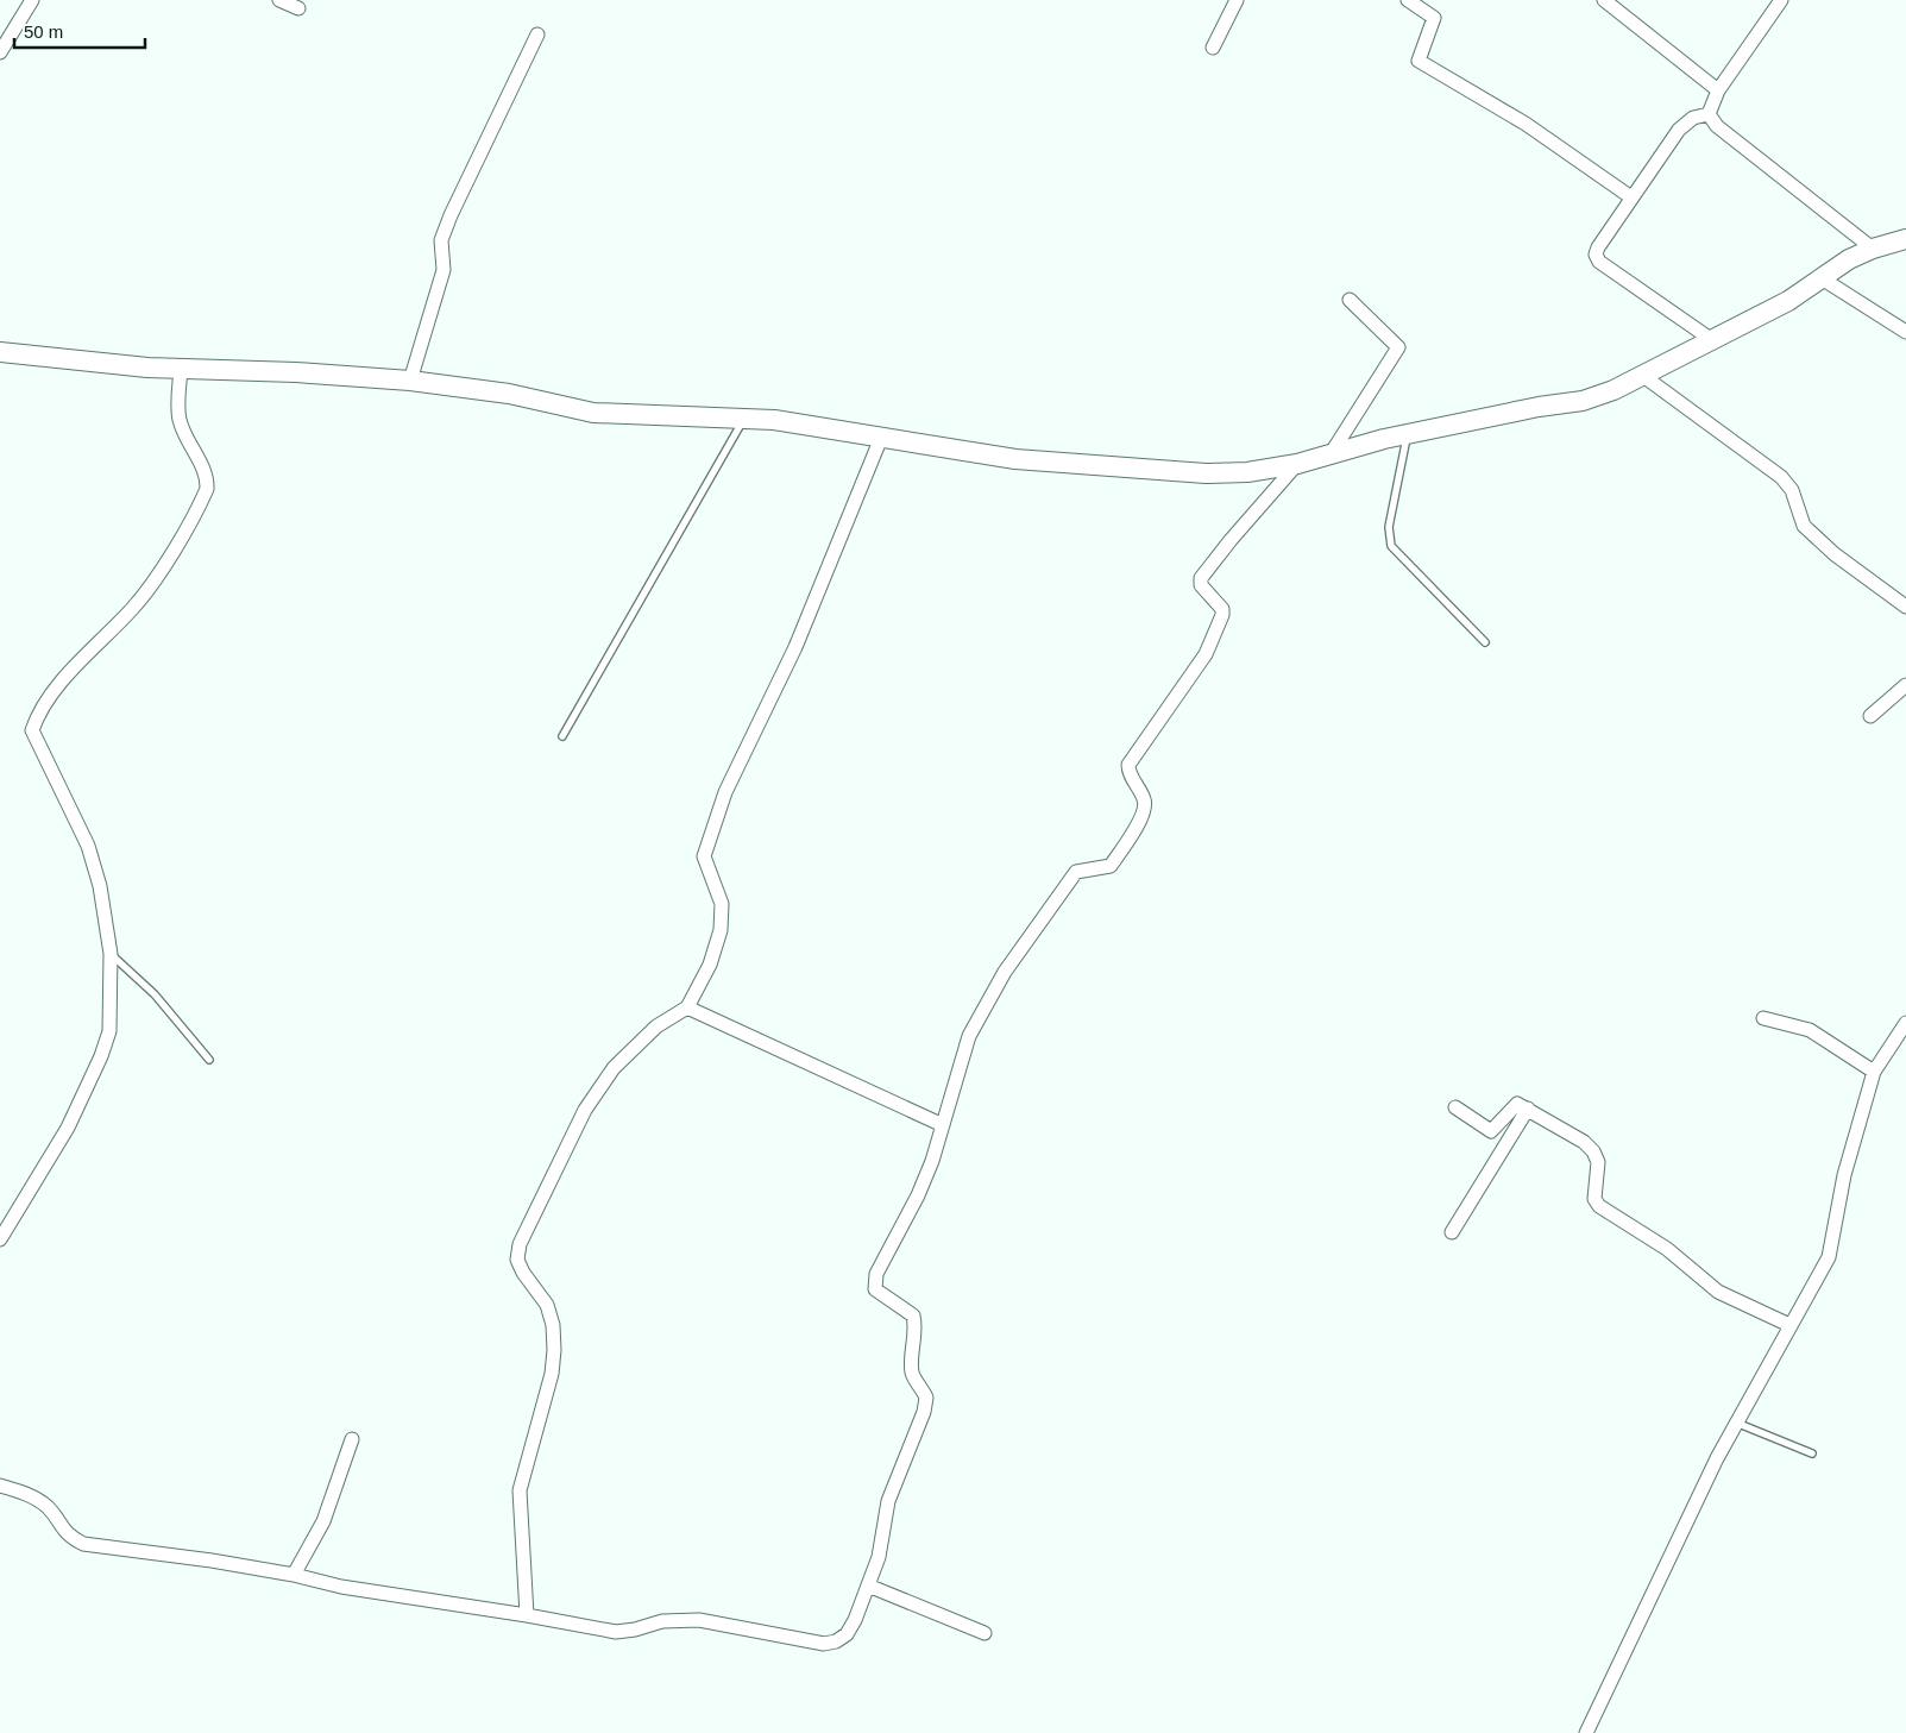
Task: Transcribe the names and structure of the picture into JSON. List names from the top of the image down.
{
  "scale_bar": "50 m"
}
